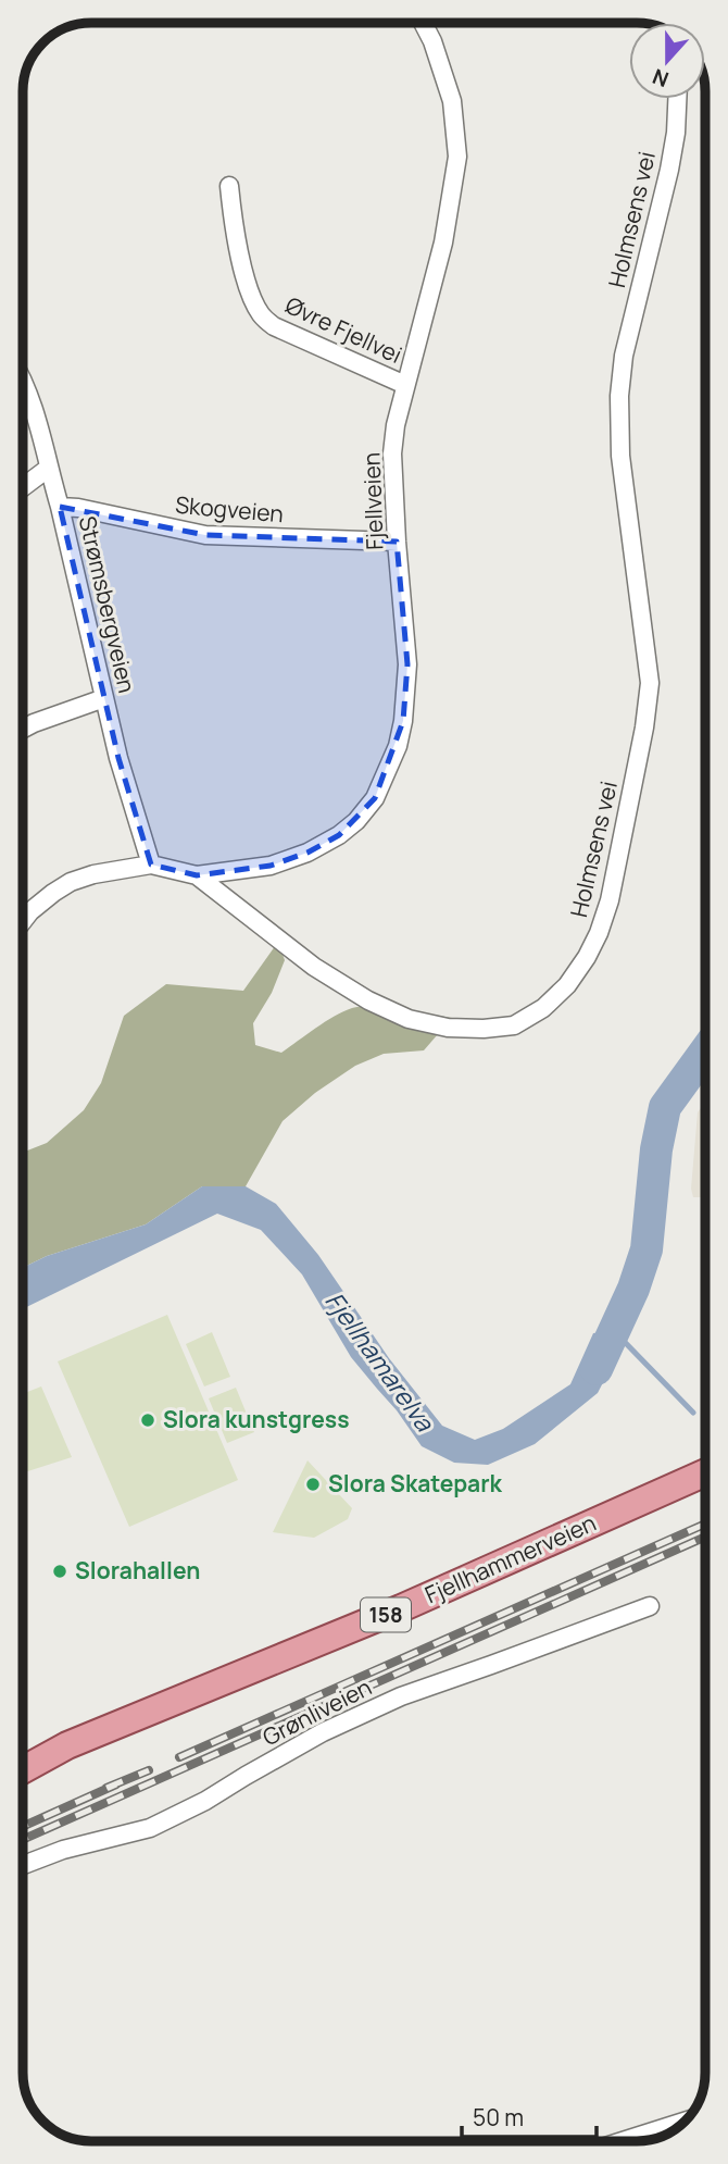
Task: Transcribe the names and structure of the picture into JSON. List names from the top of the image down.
{
  "streets": {
    "main road": ["Fjellhammerveien", "158"],
    "street": [
      "Holmsens vei",
      "Øvre Fjellvei",
      "Fjellveien",
      "Skogveien",
      "Strømsbergveien",
      "Grønliveien"
    ]
  },
  "crossings": [
    ["Holmsens vei", "Fjellveien"],
    ["Holmsens vei", "Strømsbergveien"],
    ["Øvre Fjellvei", "Fjellveien"],
    ["Fjellveien", "Skogveien"],
    ["Skogveien", "Strømsbergveien"]
  ],
  "water": ["Fjellhamarelva"],
  "places": ["Slora kunstgress", "Slora Skatepark", "Slorahallen"],
  "scale_bar": "50 m",
  "north": "bottom"
}
